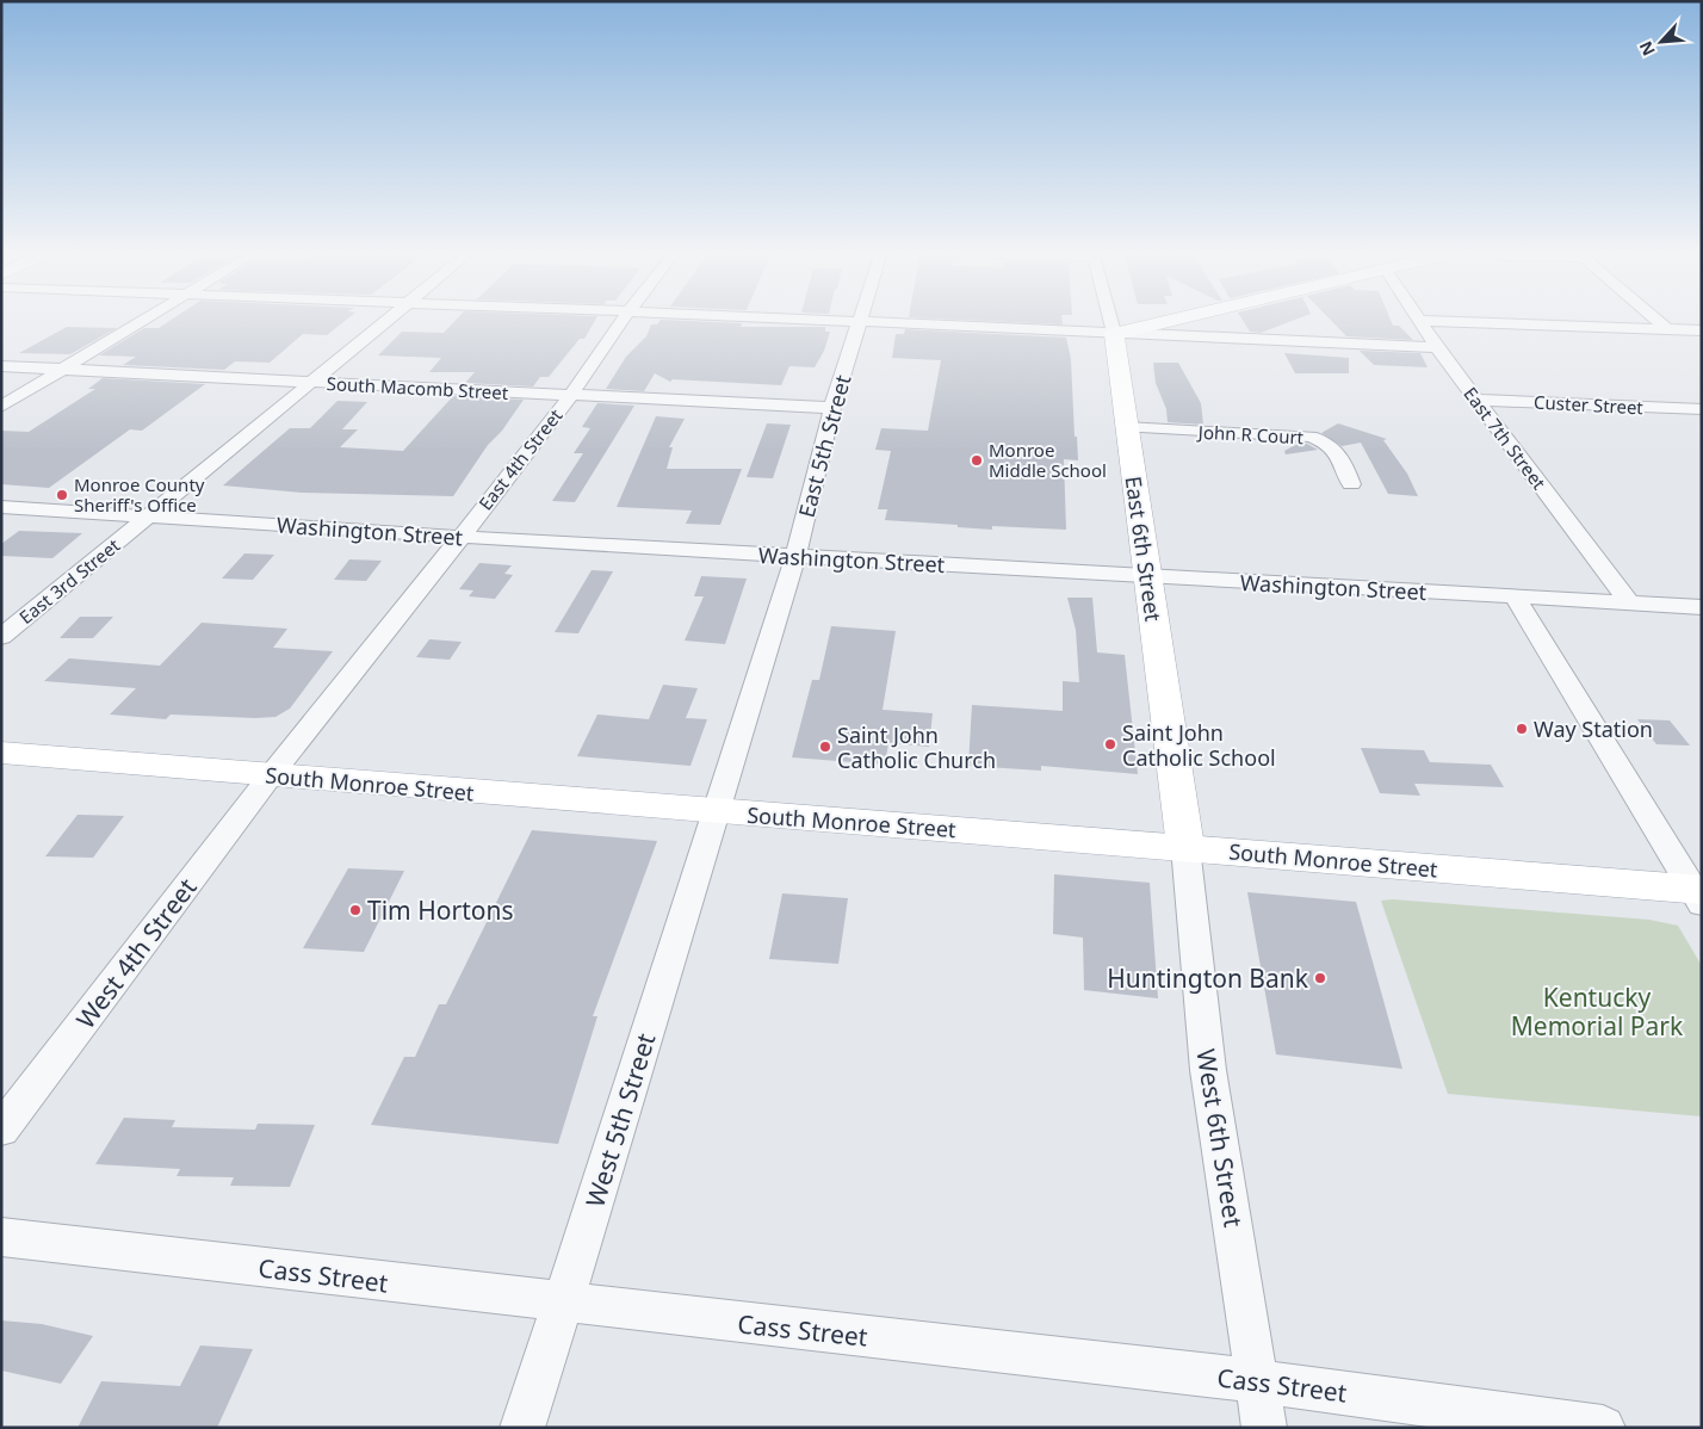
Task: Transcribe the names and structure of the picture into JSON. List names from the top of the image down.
{
  "streets": {
    "street": [
      "South Macomb Street",
      "Custer Street",
      "John R Court",
      "East 7th Street",
      "East 5th Street",
      "East 4th Street",
      "Washington Street",
      "East 6th Street",
      "East 3rd Street",
      "South Monroe Street",
      "West 4th Street",
      "West 5th Street",
      "West 6th Street",
      "Cass Street"
    ]
  },
  "crossings": [
    ["South Macomb Street", "East 5th Street"],
    ["South Macomb Street", "East 4th Street"],
    ["South Macomb Street", "East 3rd Street"],
    ["Custer Street", "East 7th Street"],
    ["John R Court", "East 6th Street"],
    ["East 7th Street", "Washington Street"],
    ["East 5th Street", "Washington Street"],
    ["East 5th Street", "South Monroe Street"],
    ["East 5th Street", "West 5th Street"],
    ["East 4th Street", "Washington Street"],
    ["East 4th Street", "South Monroe Street"],
    ["East 4th Street", "West 4th Street"],
    ["Washington Street", "East 6th Street"],
    ["Washington Street", "East 3rd Street"],
    ["East 6th Street", "South Monroe Street"],
    ["East 6th Street", "West 6th Street"],
    ["South Monroe Street", "West 4th Street"],
    ["South Monroe Street", "West 5th Street"],
    ["South Monroe Street", "West 6th Street"],
    ["West 5th Street", "Cass Street"],
    ["West 6th Street", "Cass Street"]
  ],
  "parks": ["Kentucky Memorial Park"],
  "places": [
    "Monroe Middle School",
    "Monroe County Sheriff's Office",
    "Way Station",
    "Saint John Catholic School",
    "Saint John Catholic Church",
    "Tim Hortons",
    "Huntington Bank"
  ],
  "north": "bottom left"
}
